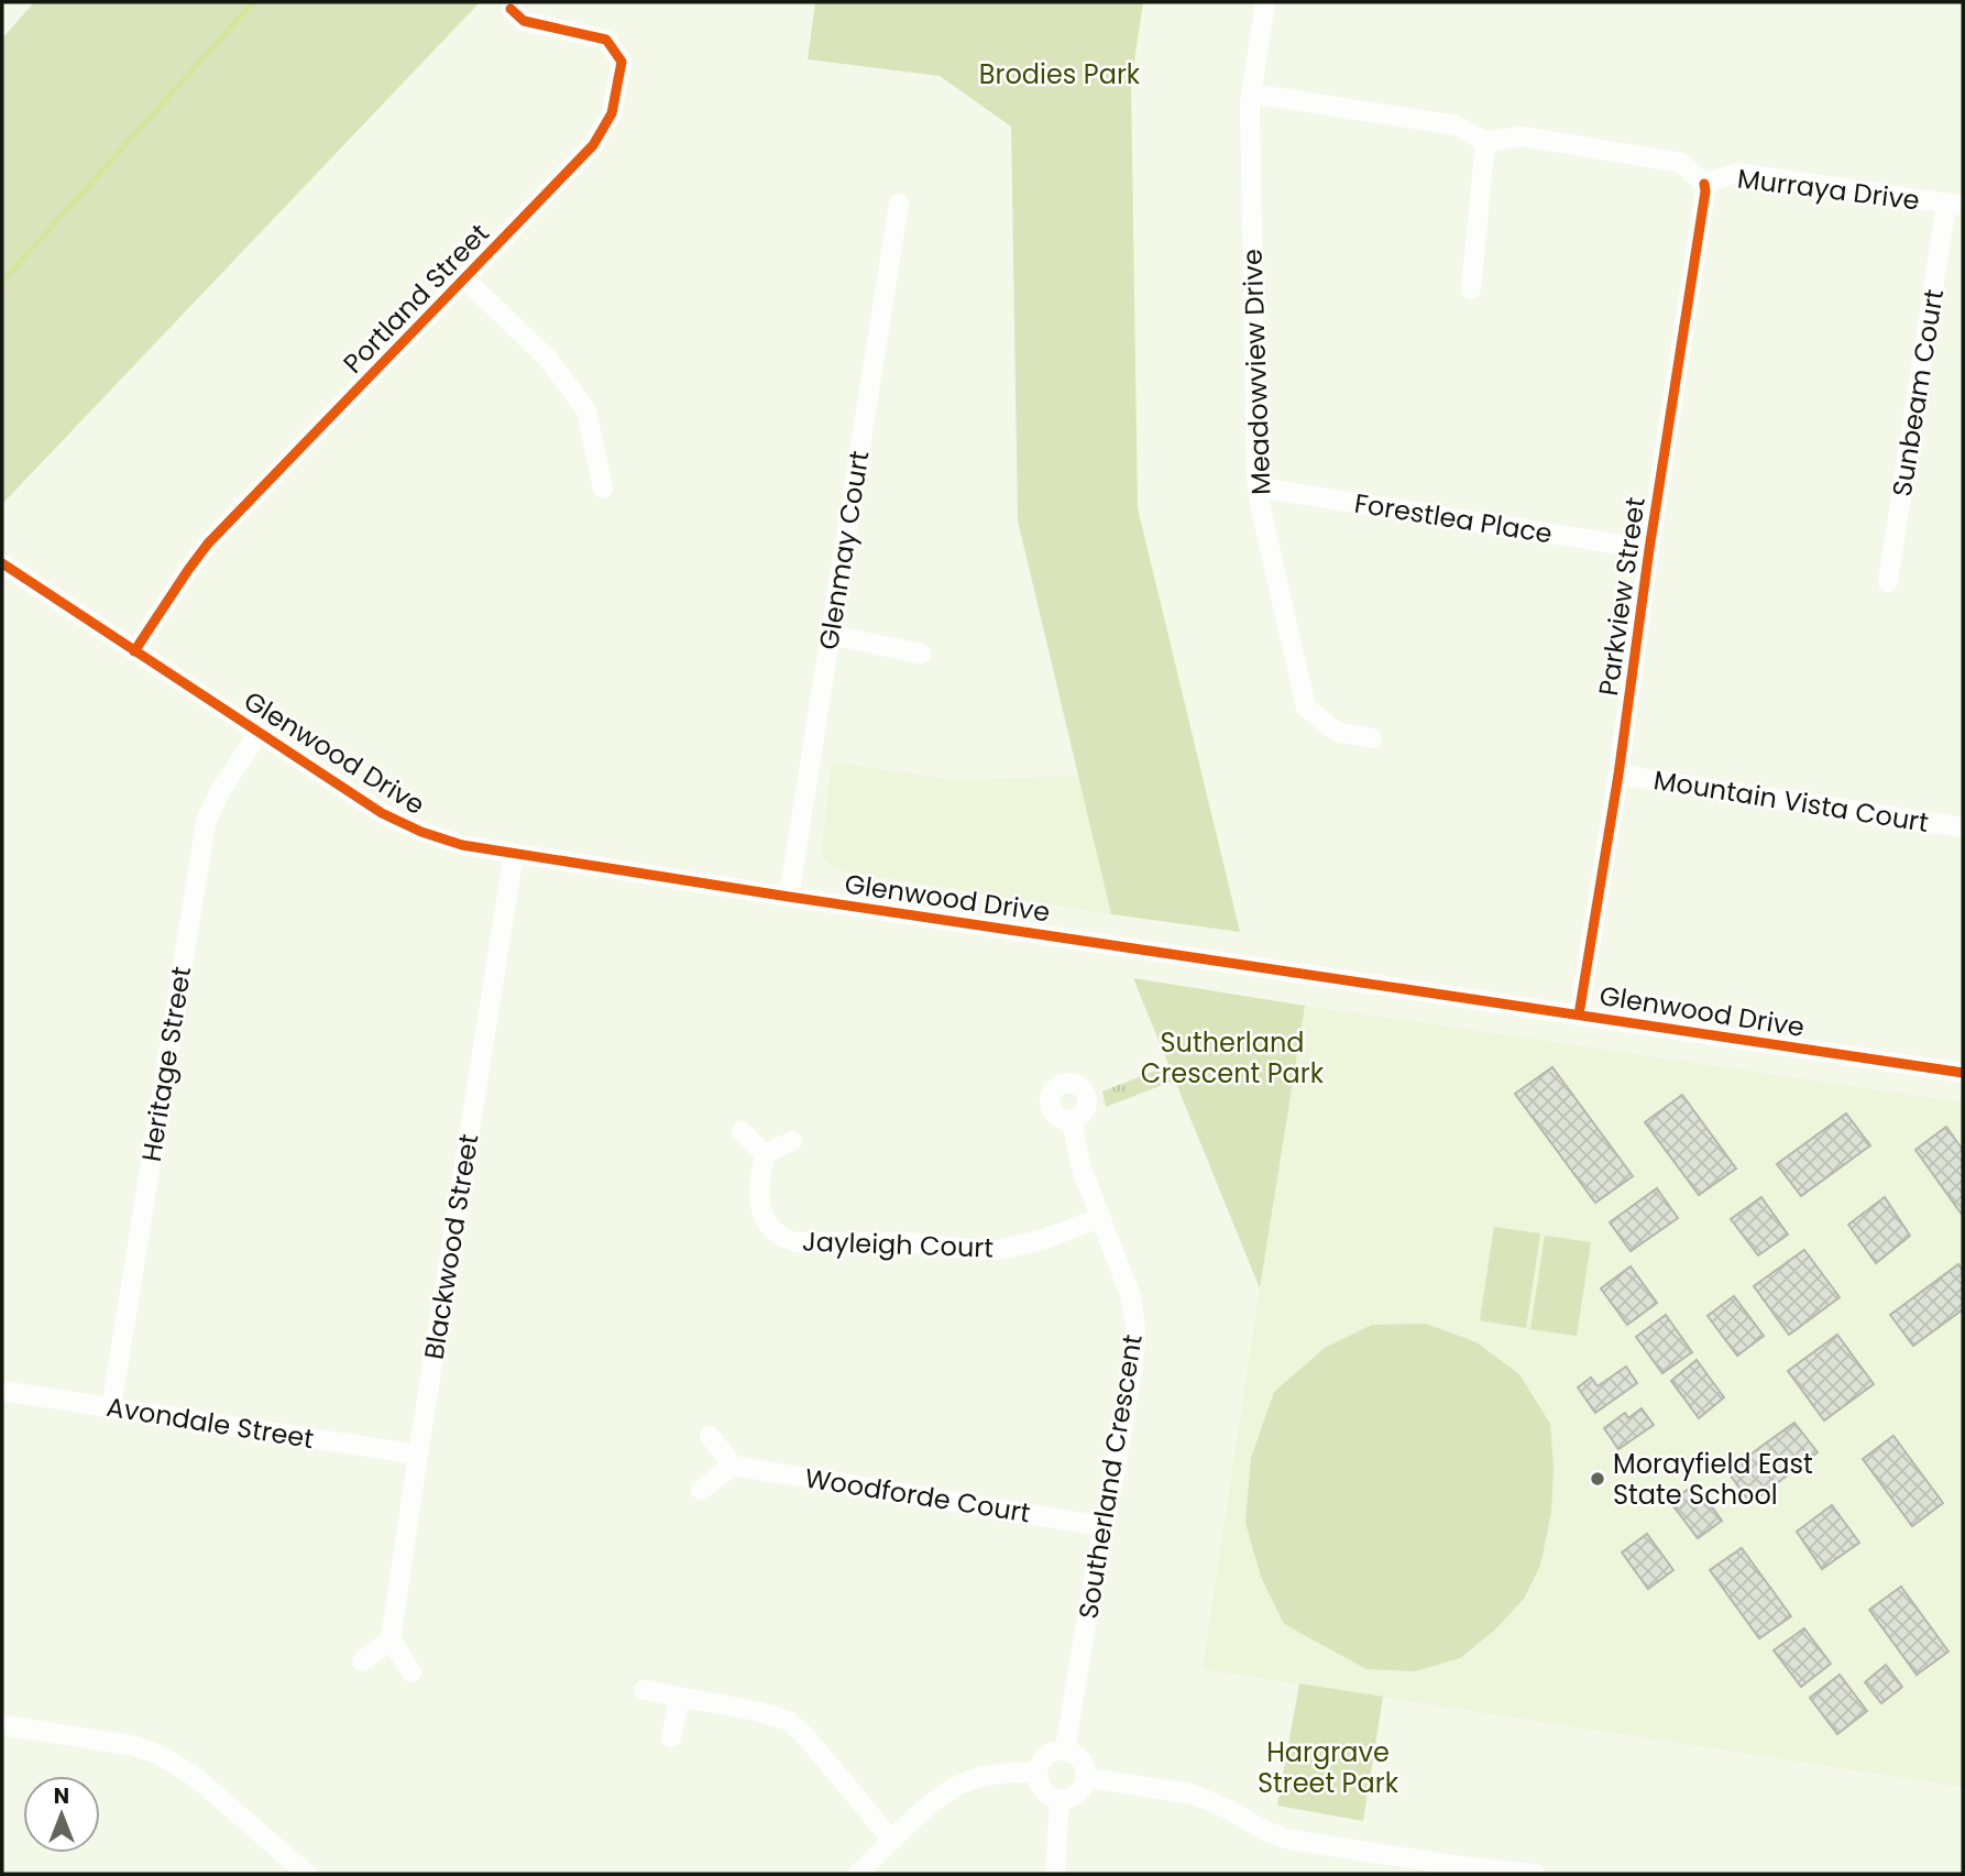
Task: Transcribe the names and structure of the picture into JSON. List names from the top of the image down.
{
  "streets": {
    "street": [
      "Murraya Drive",
      "Portland Street",
      "Meadowview Drive",
      "Sunbeam Court",
      "Forestlea Place",
      "Glenmay Court",
      "Parkview Street",
      "Glenwood Drive",
      "Mountain Vista Court",
      "Heritage Street",
      "Jayleigh Court",
      "Blackwood Street",
      "Avondale Street",
      "Southerland Crescent",
      "Woodforde Court"
    ]
  },
  "crossings": [
    ["Murraya Drive", "Sunbeam Court"],
    ["Murraya Drive", "Parkview Street"],
    ["Portland Street", "Glenwood Drive"],
    ["Meadowview Drive", "Forestlea Place"],
    ["Forestlea Place", "Parkview Street"],
    ["Glenmay Court", "Glenwood Drive"],
    ["Parkview Street", "Glenwood Drive"],
    ["Parkview Street", "Mountain Vista Court"],
    ["Glenwood Drive", "Heritage Street"],
    ["Glenwood Drive", "Blackwood Street"],
    ["Heritage Street", "Avondale Street"],
    ["Jayleigh Court", "Southerland Crescent"],
    ["Blackwood Street", "Avondale Street"],
    ["Southerland Crescent", "Woodforde Court"]
  ],
  "parks": ["Brodies Park", "Sutherland Crescent Park", "Hargrave Street Park"],
  "places": ["Morayfield East State School"],
  "north": "top"
}
